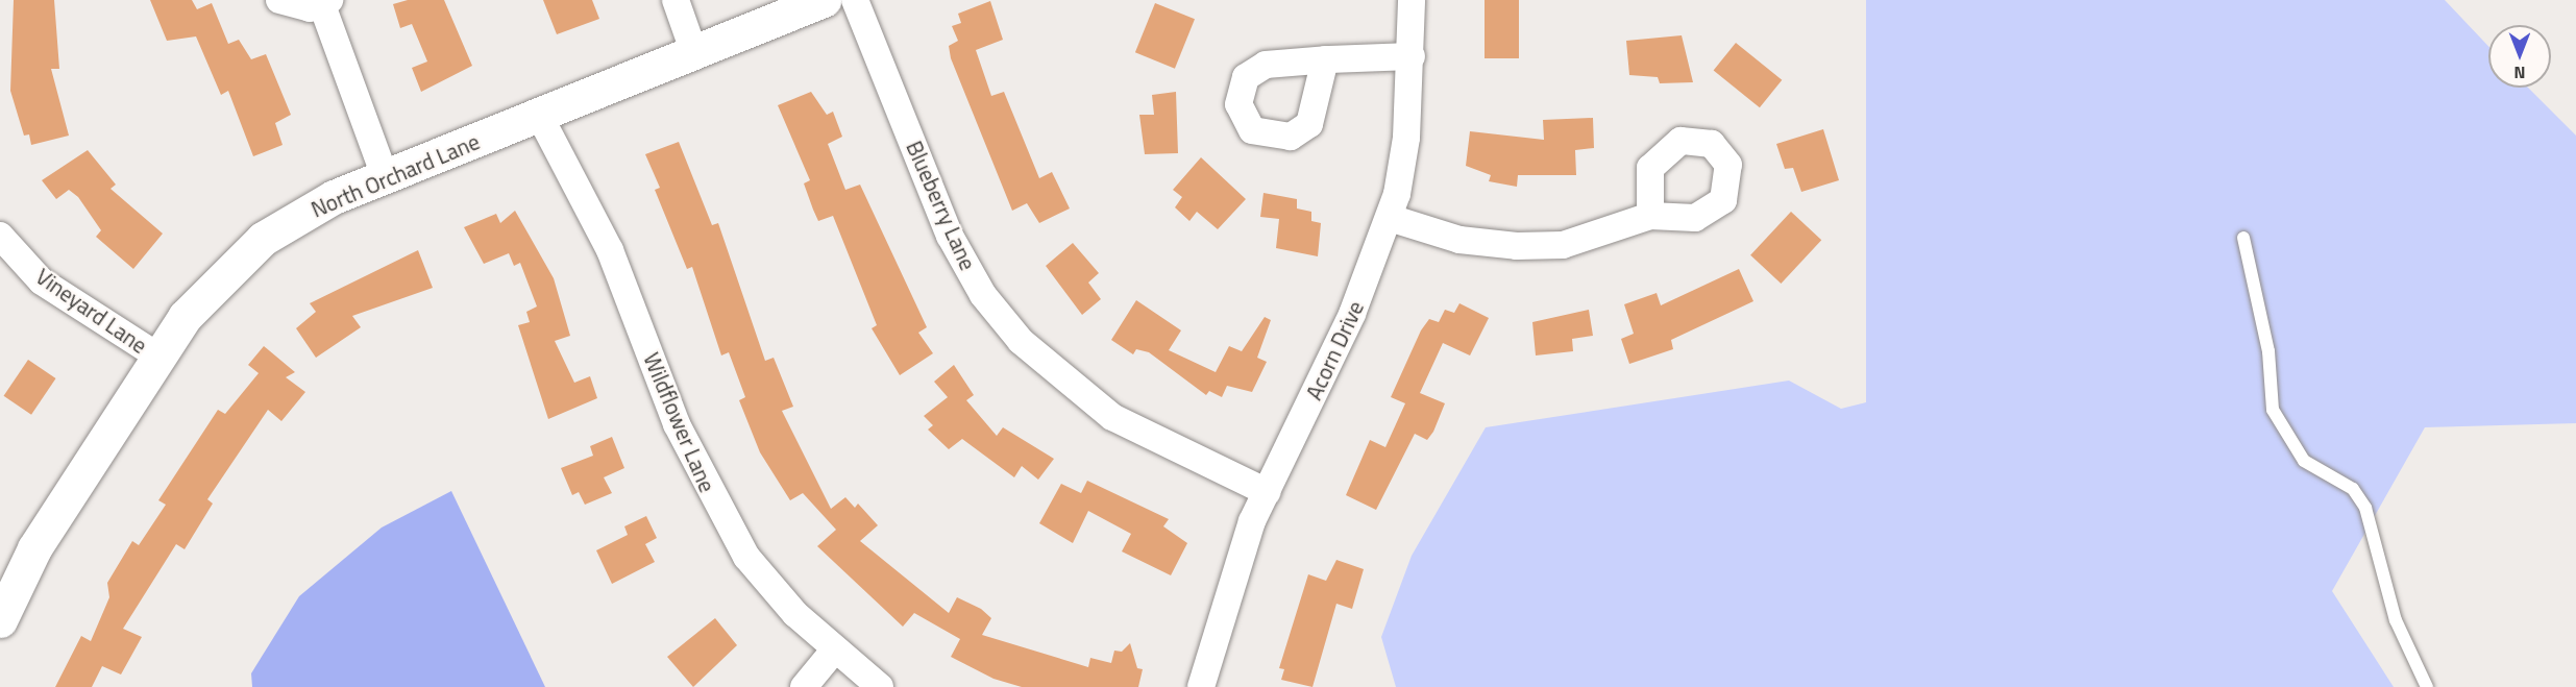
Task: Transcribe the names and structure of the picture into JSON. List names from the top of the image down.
{
  "streets": {
    "street": [
      "North Orchard Lane",
      "Blueberry Lane",
      "Vineyard Lane",
      "Acorn Drive",
      "Wildflower Lane"
    ]
  },
  "crossings": [
    ["North Orchard Lane", "Vineyard Lane"],
    ["North Orchard Lane", "Wildflower Lane"],
    ["Blueberry Lane", "Acorn Drive"]
  ],
  "north": "bottom"
}
